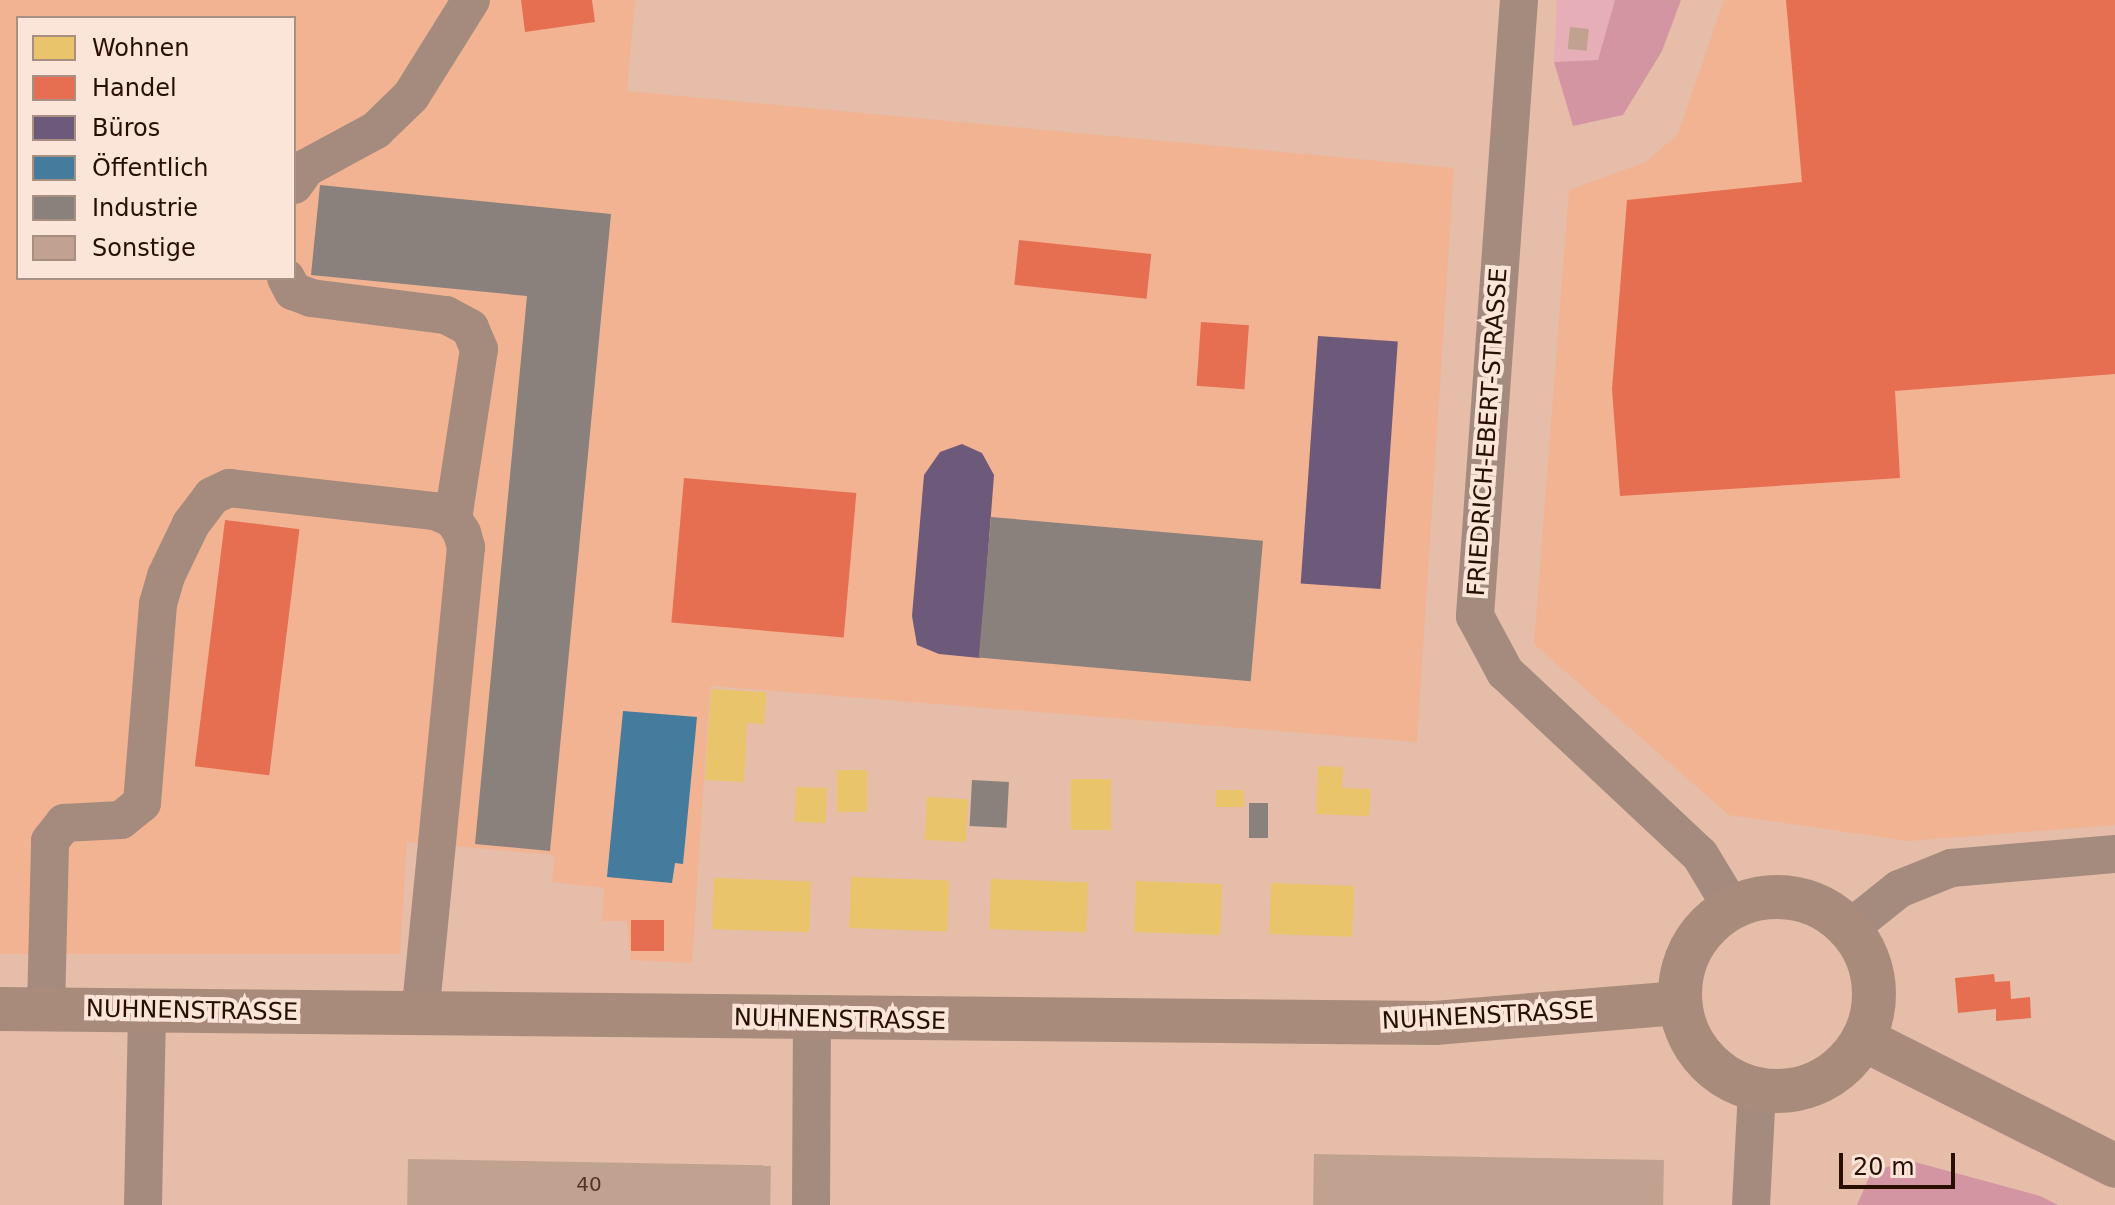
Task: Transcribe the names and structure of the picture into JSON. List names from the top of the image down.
{
  "streets": {
    "main road": ["NUHNENSTRASSE"],
    "street": ["FRIEDRICH-EBERT-STRASSE"]
  },
  "crossings": [
    ["FRIEDRICH-EBERT-STRASSE", "NUHNENSTRASSE"]
  ],
  "house_numbers": ["40"],
  "legend": [
    "Wohnen",
    "Handel",
    "Büros",
    "Öffentlich",
    "Industrie",
    "Sonstige"
  ],
  "scale_bar": "20 m"
}
